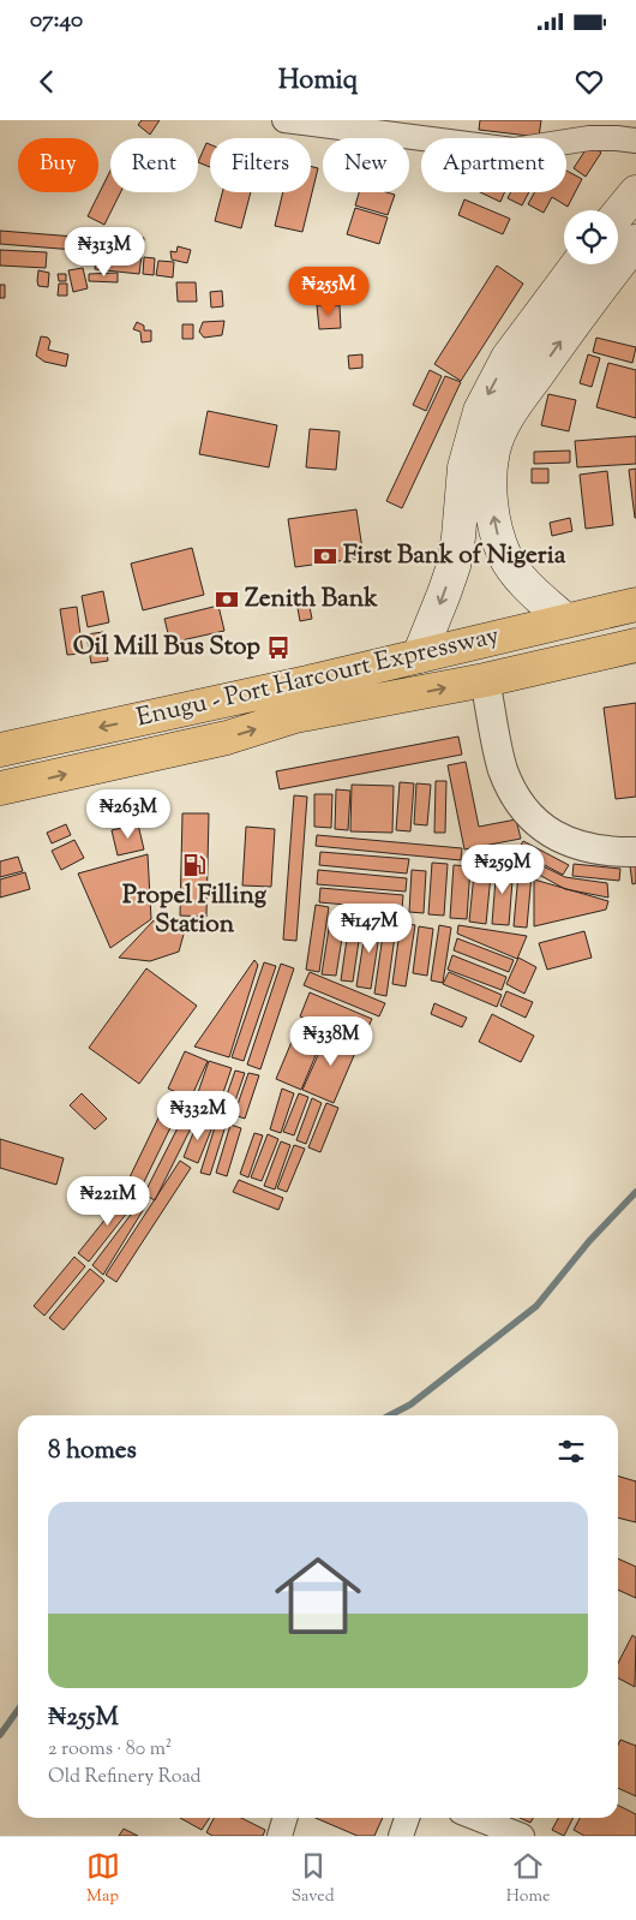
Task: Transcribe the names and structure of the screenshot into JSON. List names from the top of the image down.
{
  "streets": {
    "highway": ["Enugu - Port Harcourt Expressway"]
  },
  "places": {
    "bank": ["First Bank of Nigeria", "Zenith Bank"],
    "bus stop": ["Oil Mill Bus Stop"],
    "fuel station": ["Propel Filling Station"]
  },
  "page": {
    "status": "07:40",
    "header": "Homiq",
    "chip": [
      "Buy",
      "Rent",
      "Filters",
      "New",
      "Apartment"
    ],
    "price": [
      "₦313M",
      "₦255M",
      "₦263M",
      "₦259M",
      "₦147M",
      "₦338M",
      "₦332M",
      "₦221M"
    ],
    "heading": "8 homes",
    "list": [
      {
        "name": "₦255M",
        "note": "2 rooms · 80 m² · Old Refinery Road"
      }
    ],
    "tabs": ["Map", "Saved", "Home"]
  }
}
